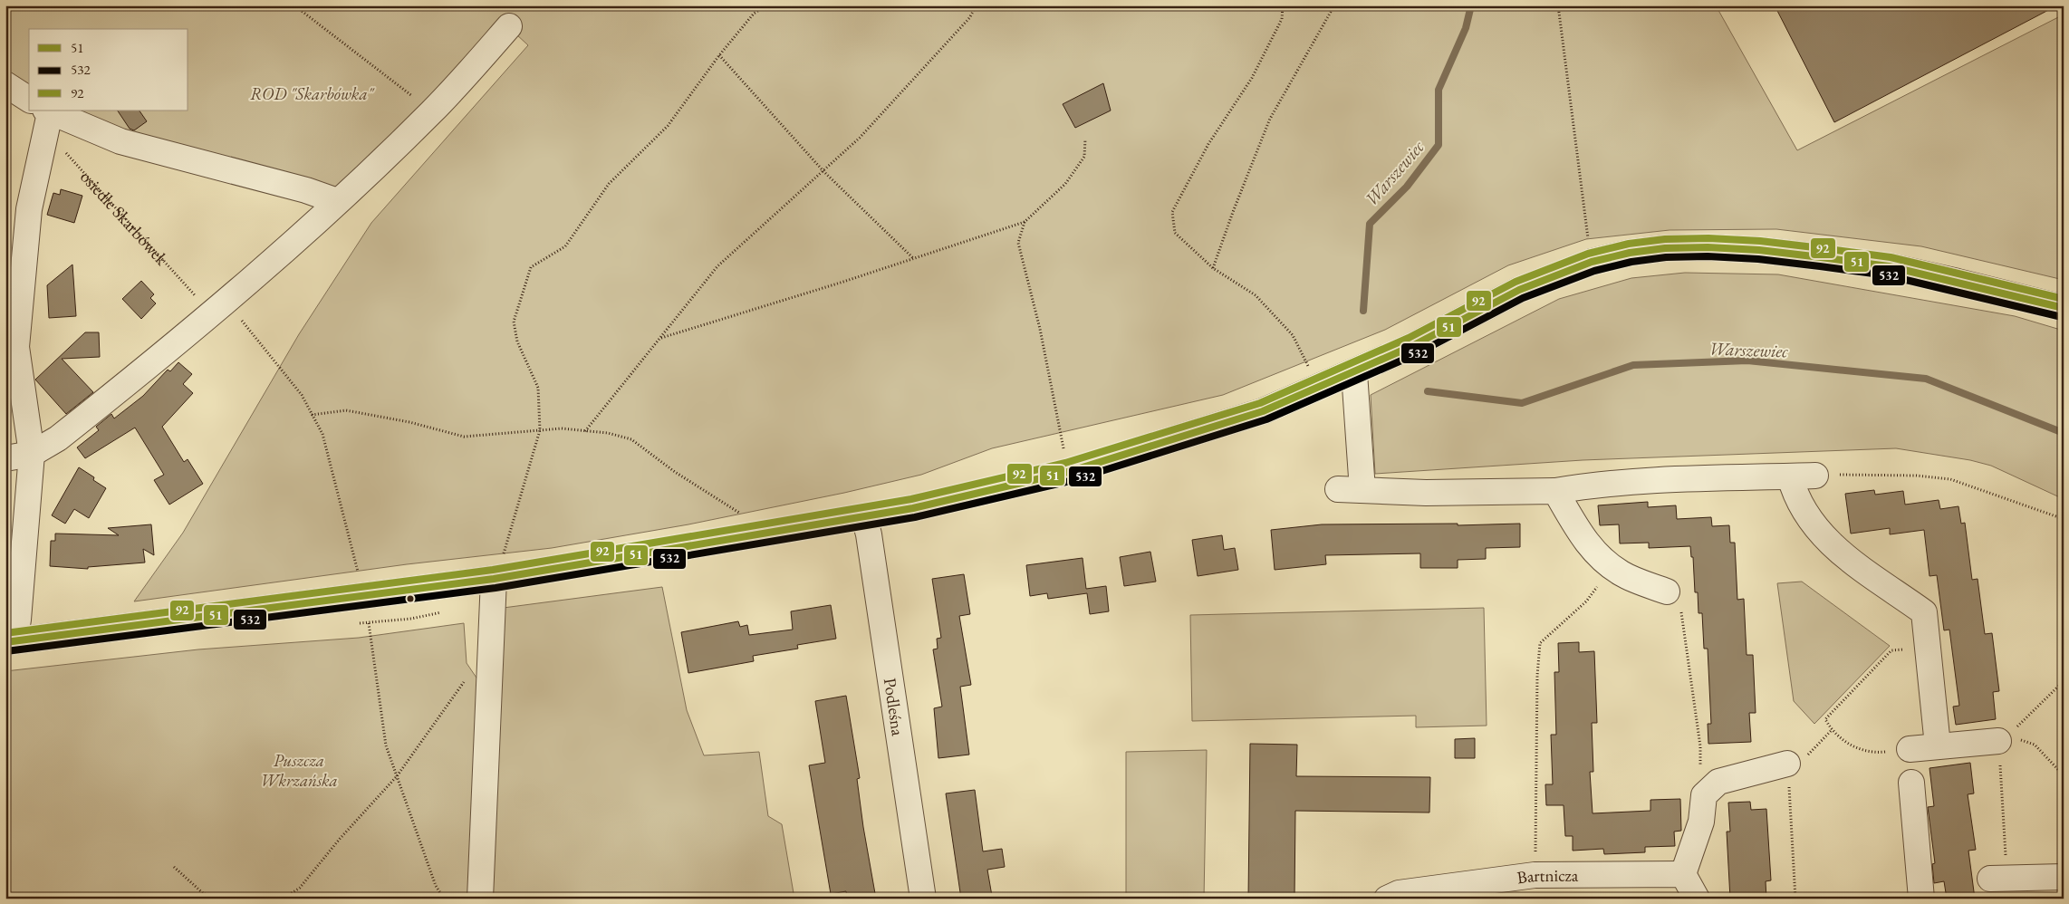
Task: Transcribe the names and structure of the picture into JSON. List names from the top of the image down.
{
  "streets": {
    "street": ["Podleśna", "Bartnicza"],
    "path": ["osiedle Skarbówek"]
  },
  "water": ["Warszewiec"],
  "parks": ["ROD \"Skarbówka\"", "Puszcza Wkrzańska"],
  "lines": ["transit line 92", "transit line 51", "transit line 532"],
  "legend": ["51", "532", "92"]
}
